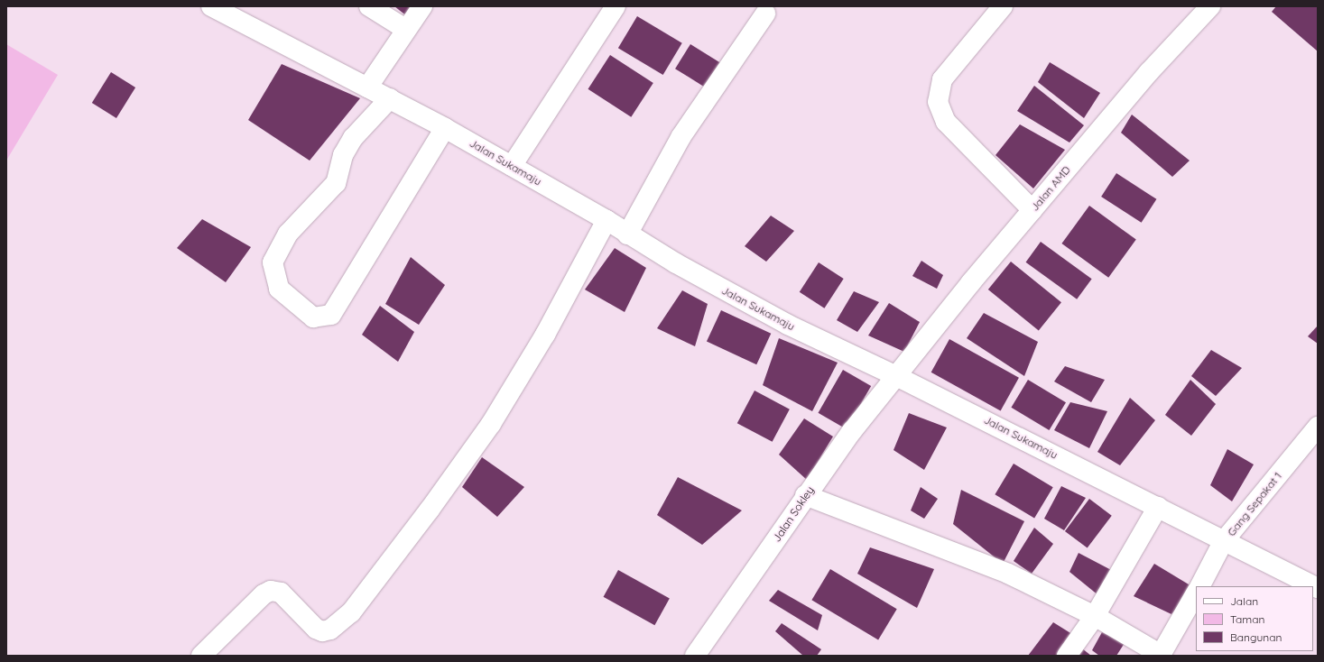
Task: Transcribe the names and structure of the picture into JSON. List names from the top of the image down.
{
  "streets": {
    "street": [
      "Jalan Sukamaju",
      "Jalan AMD",
      "Gang Sepakat 1",
      "Jalan Sokley"
    ]
  },
  "crossings": [
    ["Jalan Sukamaju", "Jalan AMD"],
    ["Jalan Sukamaju", "Gang Sepakat 1"],
    ["Jalan Sukamaju", "Jalan Sokley"],
    ["Jalan AMD", "Jalan Sokley"]
  ],
  "legend": ["Jalan", "Taman", "Bangunan"]
}
